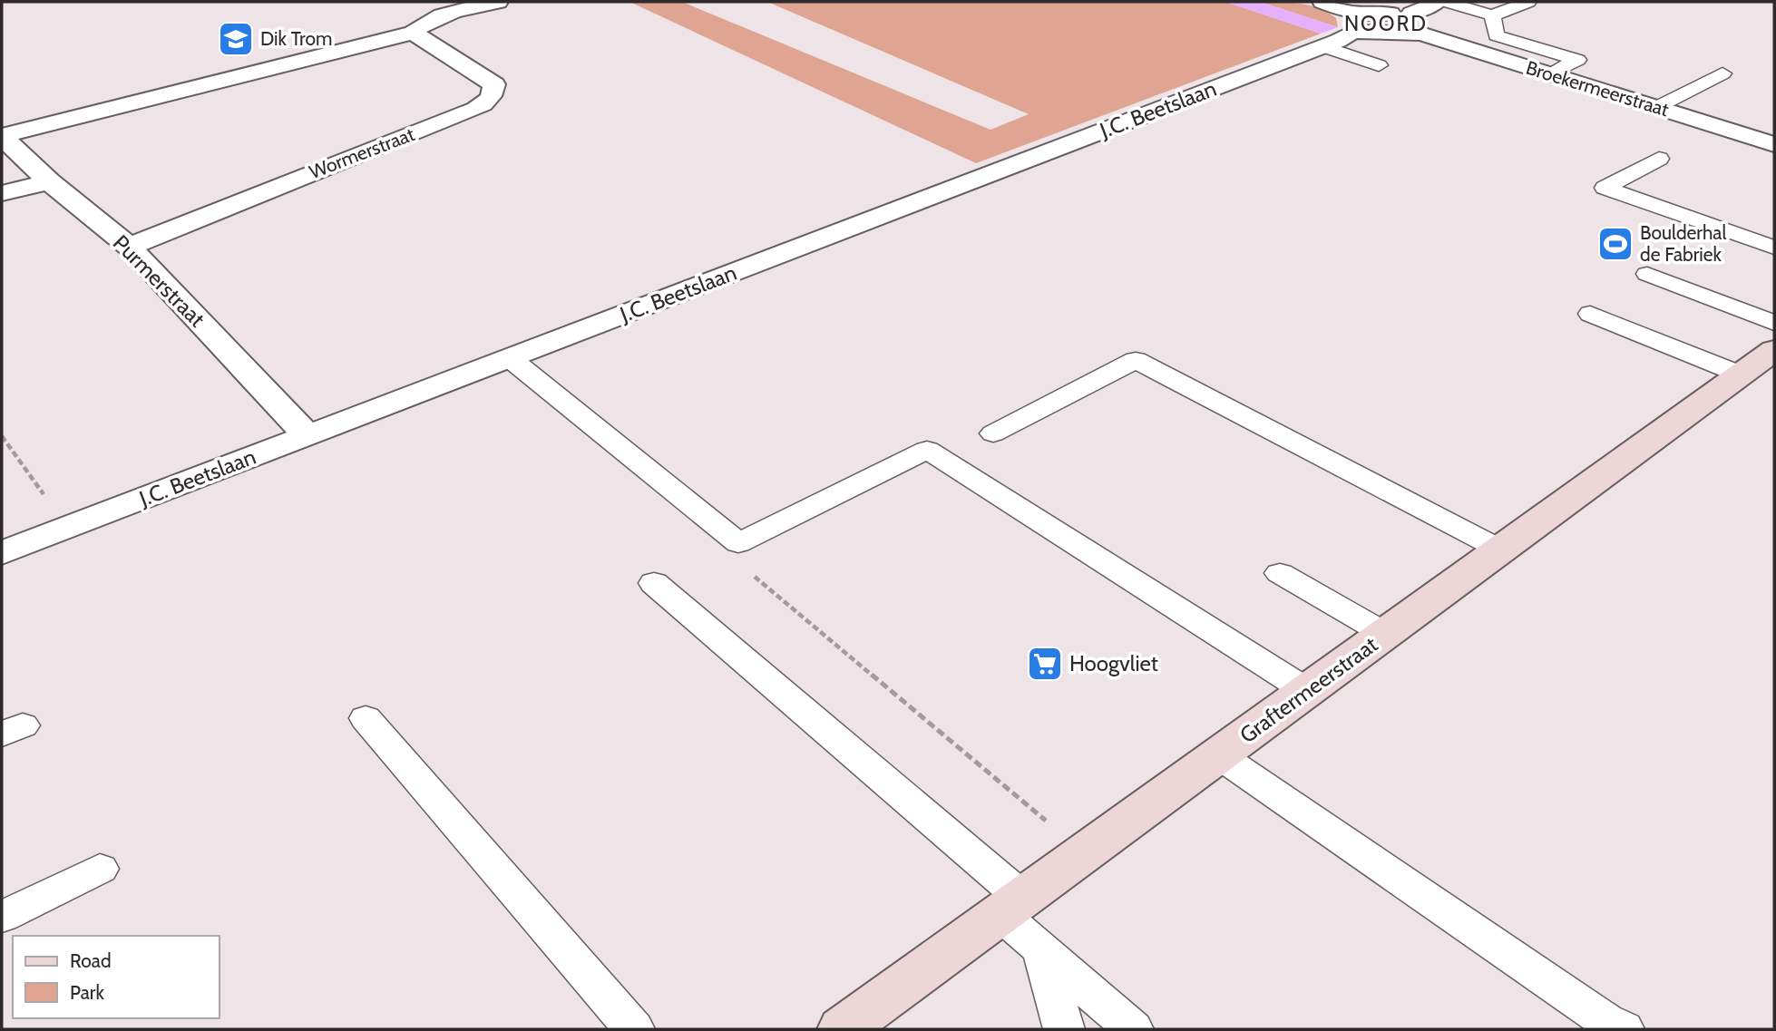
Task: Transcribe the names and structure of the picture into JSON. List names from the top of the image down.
{
  "streets": {
    "street": [
      "Broekermeerstraat",
      "J.C. Beetslaan",
      "Wormerstraat",
      "Purmerstraat",
      "Graftermeerstraat"
    ]
  },
  "crossings": [
    ["J.C. Beetslaan", "Purmerstraat"],
    ["Wormerstraat", "Purmerstraat"]
  ],
  "districts": ["NOORD"],
  "places": {
    "school or university": ["Dik Trom"],
    "sports": ["Boulderhal de Fabriek"],
    "supermarket": ["Hoogvliet"]
  },
  "legend": ["Road", "Park"]
}
